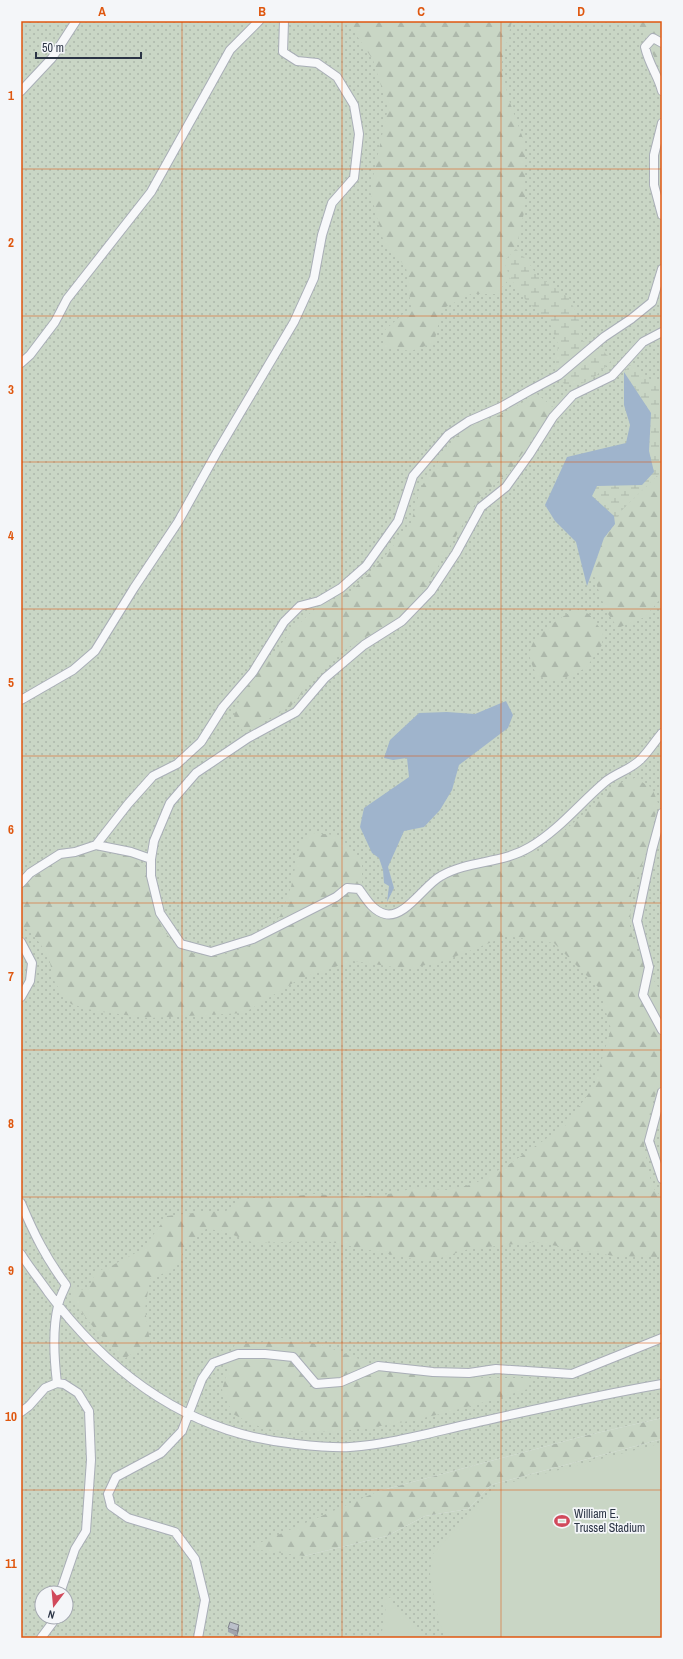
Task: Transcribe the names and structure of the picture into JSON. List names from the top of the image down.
{
  "places": {
    "sports": ["William E. Trussel Stadium"]
  },
  "scale_bar": "50 m",
  "north": "bottom",
  "grid": {
    "columns": [
      "A",
      "B",
      "C",
      "D"
    ],
    "rows": [
      "1",
      "2",
      "3",
      "4",
      "5",
      "6",
      "7",
      "8",
      "9",
      "10",
      "11"
    ]
  }
}
